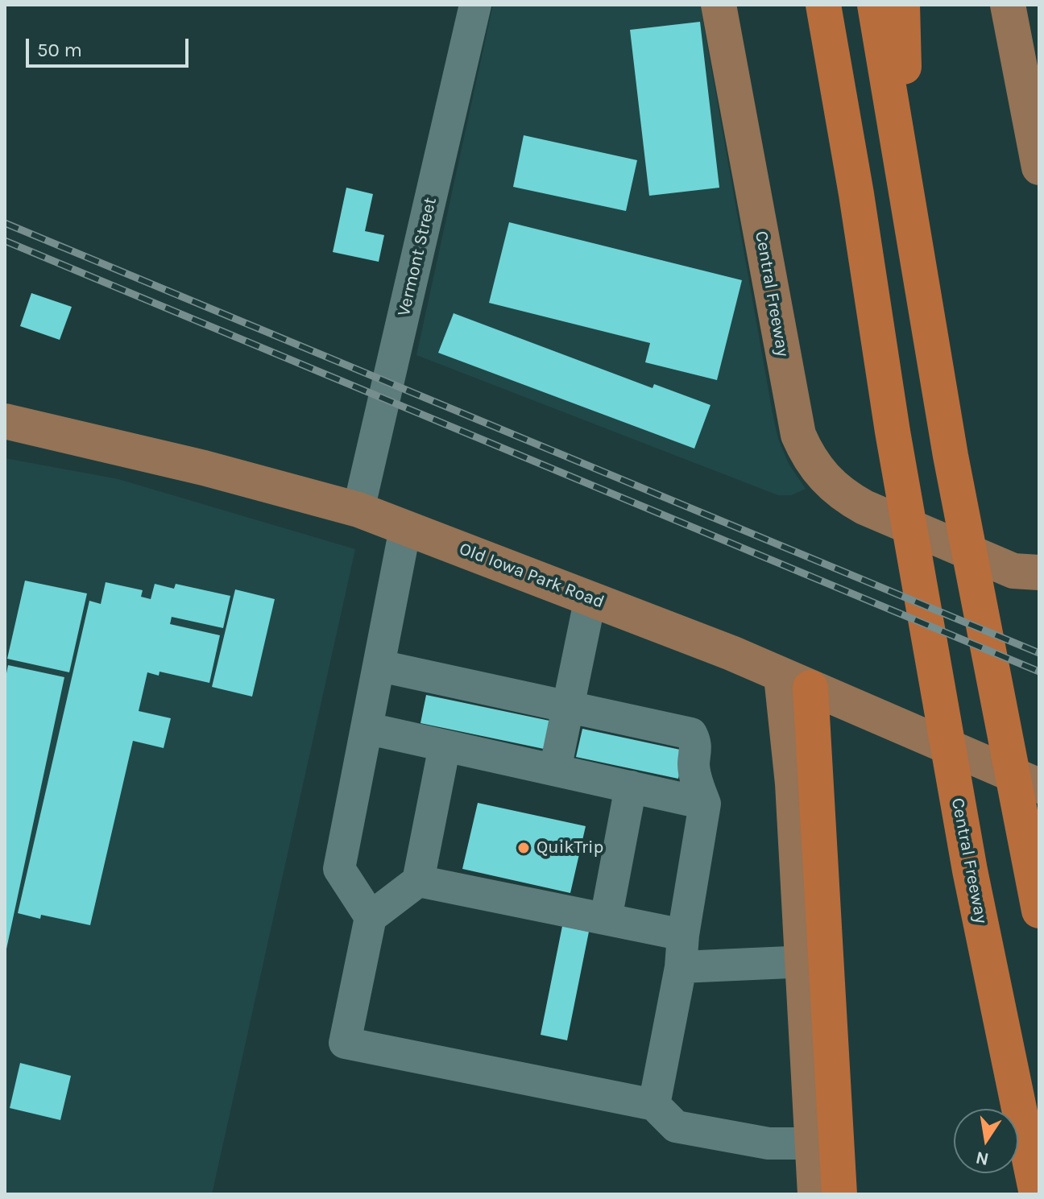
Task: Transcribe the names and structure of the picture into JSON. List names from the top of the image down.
{
  "streets": {
    "highway": ["Central Freeway"],
    "main road": ["Old Iowa Park Road"],
    "street": ["Vermont Street"]
  },
  "crossings": [
    ["Vermont Street", "Old Iowa Park Road"]
  ],
  "places": ["QuikTrip"],
  "scale_bar": "50 m",
  "north": "bottom"
}
